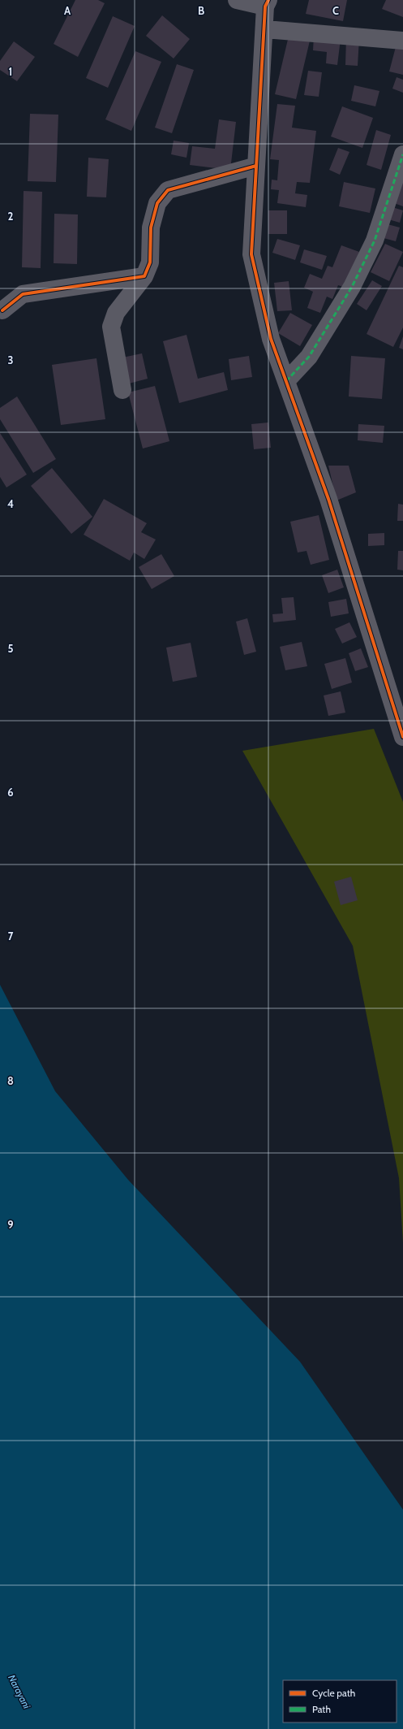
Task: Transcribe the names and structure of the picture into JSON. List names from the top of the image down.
{
  "water": ["Narayani"],
  "legend": ["Cycle path", "Path"],
  "grid": {
    "columns": ["A", "B", "C"],
    "rows": [
      "1",
      "2",
      "3",
      "4",
      "5",
      "6",
      "7",
      "8",
      "9"
    ]
  }
}
